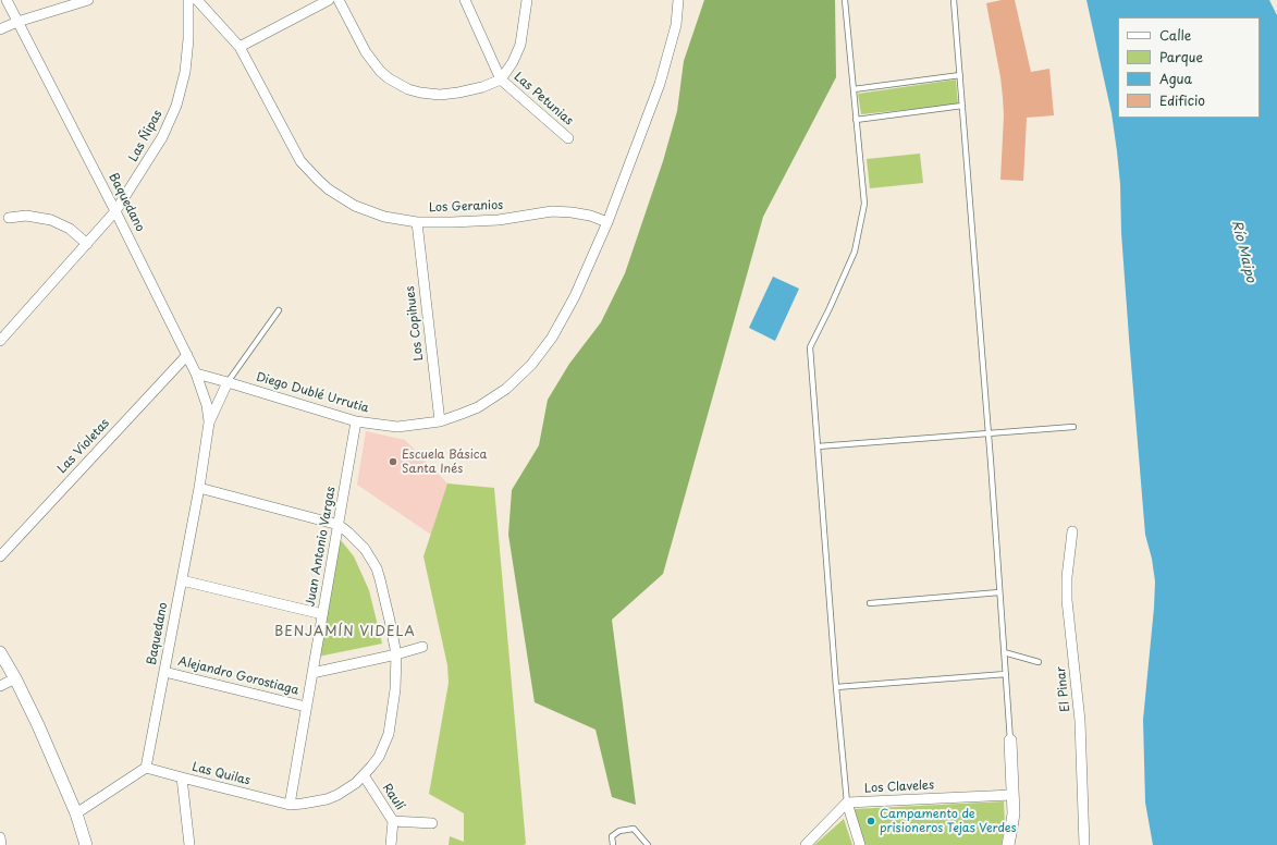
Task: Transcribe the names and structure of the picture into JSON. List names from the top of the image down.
{
  "streets": {
    "street": [
      "Las Petunias",
      "Las Ñipas",
      "Baquedano",
      "Los Geranios",
      "Los Copihues",
      "Diego Dublé Urrutia",
      "Las Violetas",
      "Juan Antonio Vargas",
      "Alejandro Gorostiaga",
      "El Pinar",
      "Las Quilas",
      "Los Claveles",
      "Raulí"
    ]
  },
  "crossings": [
    ["Las Ñipas", "Baquedano"],
    ["Baquedano", "Diego Dublé Urrutia"],
    ["Baquedano", "Las Violetas"],
    ["Baquedano", "Alejandro Gorostiaga"],
    ["Baquedano", "Las Quilas"],
    ["Los Geranios", "Los Copihues"],
    ["Los Geranios", "Diego Dublé Urrutia"],
    ["Los Copihues", "Diego Dublé Urrutia"],
    ["Diego Dublé Urrutia", "Juan Antonio Vargas"],
    ["Juan Antonio Vargas", "Alejandro Gorostiaga"],
    ["Juan Antonio Vargas", "Las Quilas"],
    ["Las Quilas", "Raulí"]
  ],
  "districts": ["BENJAMÍN VIDELA"],
  "water": ["Río Maipo"],
  "places": ["Escuela Básica Santa Inés", "Campamento de prisioneros Tejas Verdes"],
  "legend": [
    "Calle",
    "Parque",
    "Agua",
    "Edificio"
  ]
}
